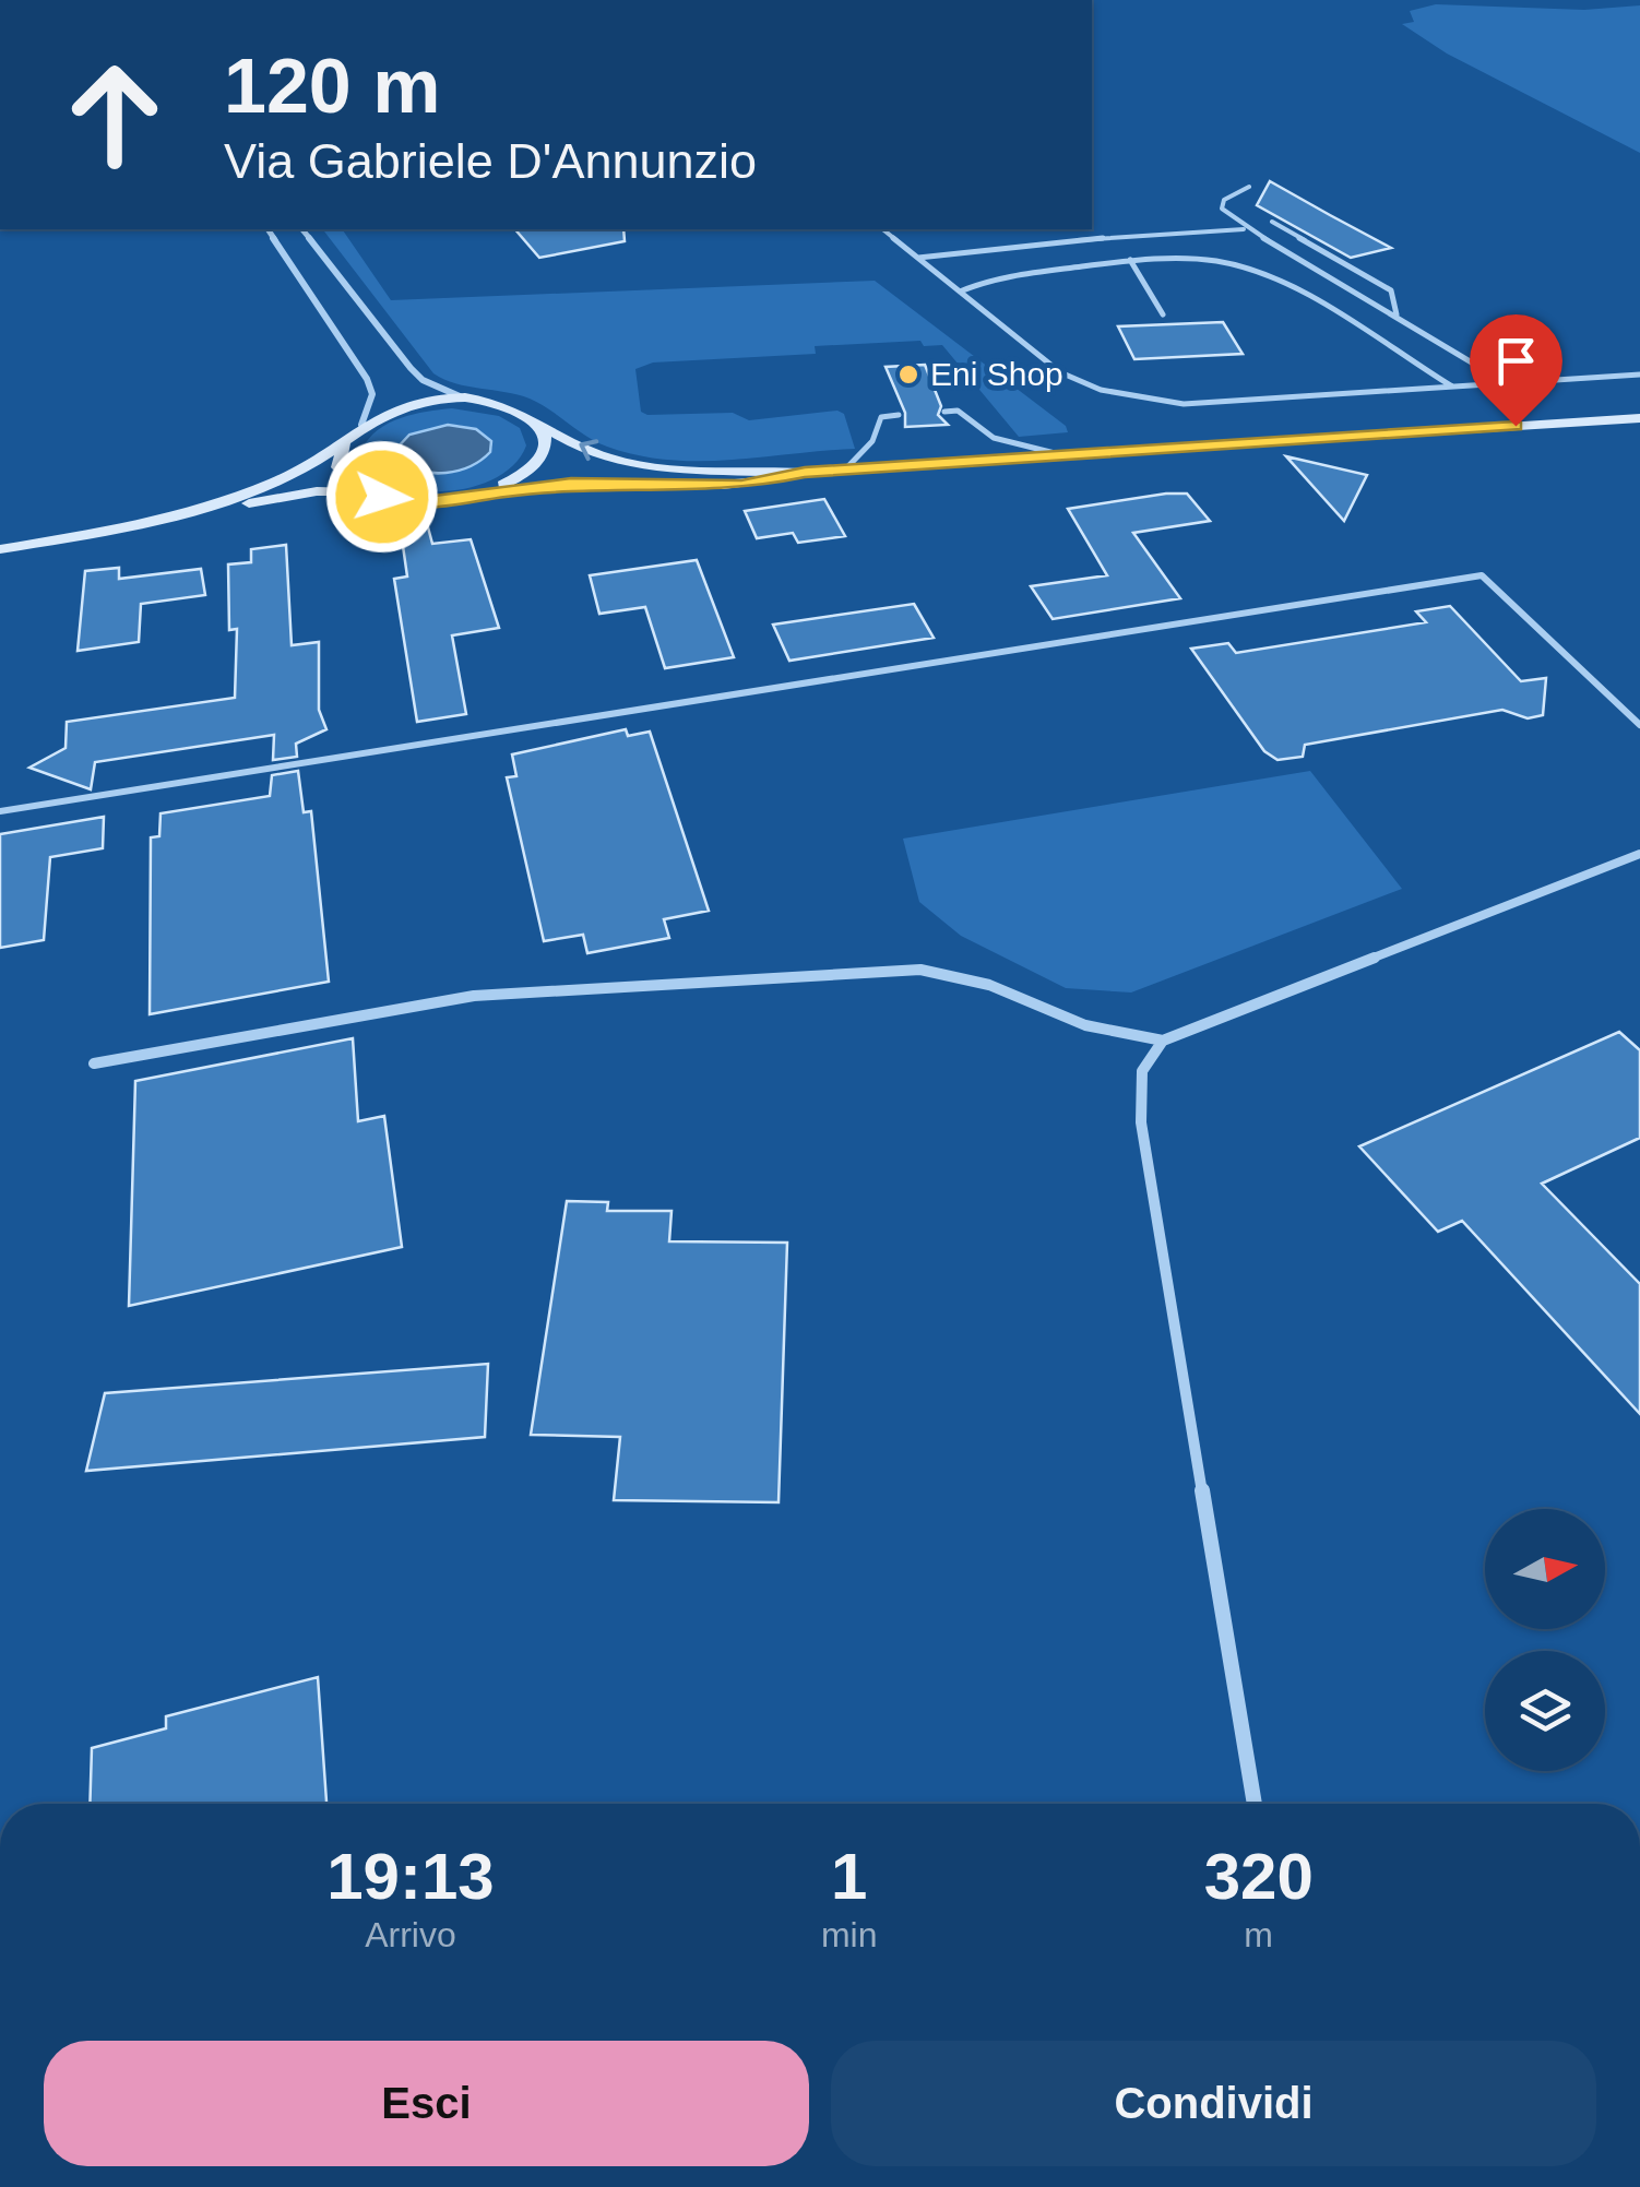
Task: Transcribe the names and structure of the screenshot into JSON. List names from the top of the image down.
{
  "places": ["Eni Shop"],
  "north": "right",
  "page": {
    "turn": ["120 m", "Via Gabriele D'Annunzio"],
    "eta": [
      "19:13",
      "Arrivo",
      "1",
      "min",
      "320",
      "m"
    ],
    "buttons": ["Esci", "Condividi"]
  }
}
